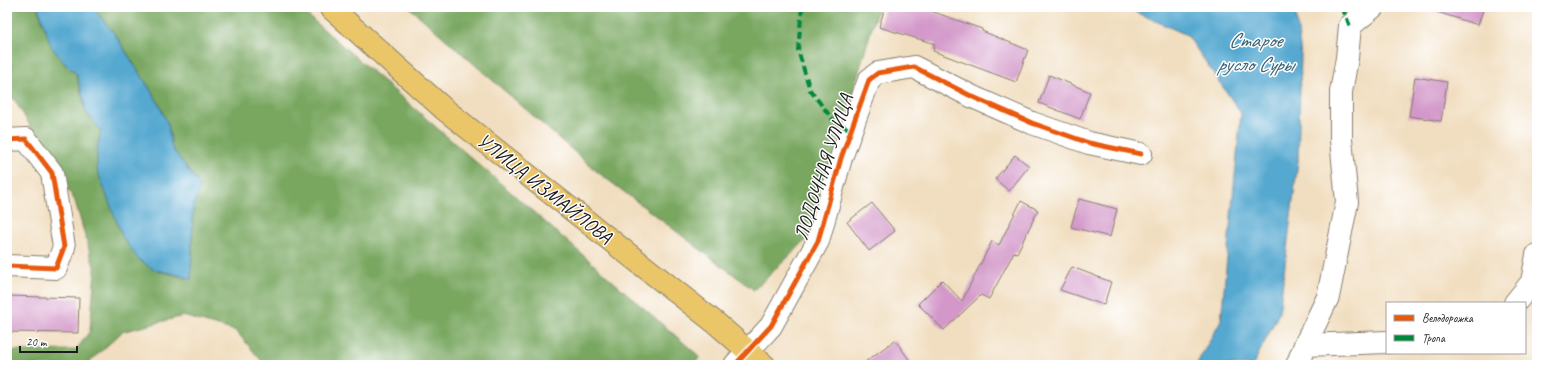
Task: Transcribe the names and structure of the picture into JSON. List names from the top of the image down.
{
  "streets": {
    "main road": ["УЛИЦА ИЗМАЙЛОВА"],
    "street": ["ЛОДОЧНАЯ УЛИЦА"]
  },
  "crossings": [
    ["ЛОДОЧНАЯ УЛИЦА", "УЛИЦА ИЗМАЙЛОВА"]
  ],
  "water": ["Старое русло Суры"],
  "legend": ["Велодорожка", "Тропа"],
  "scale_bar": "20 m"
}
